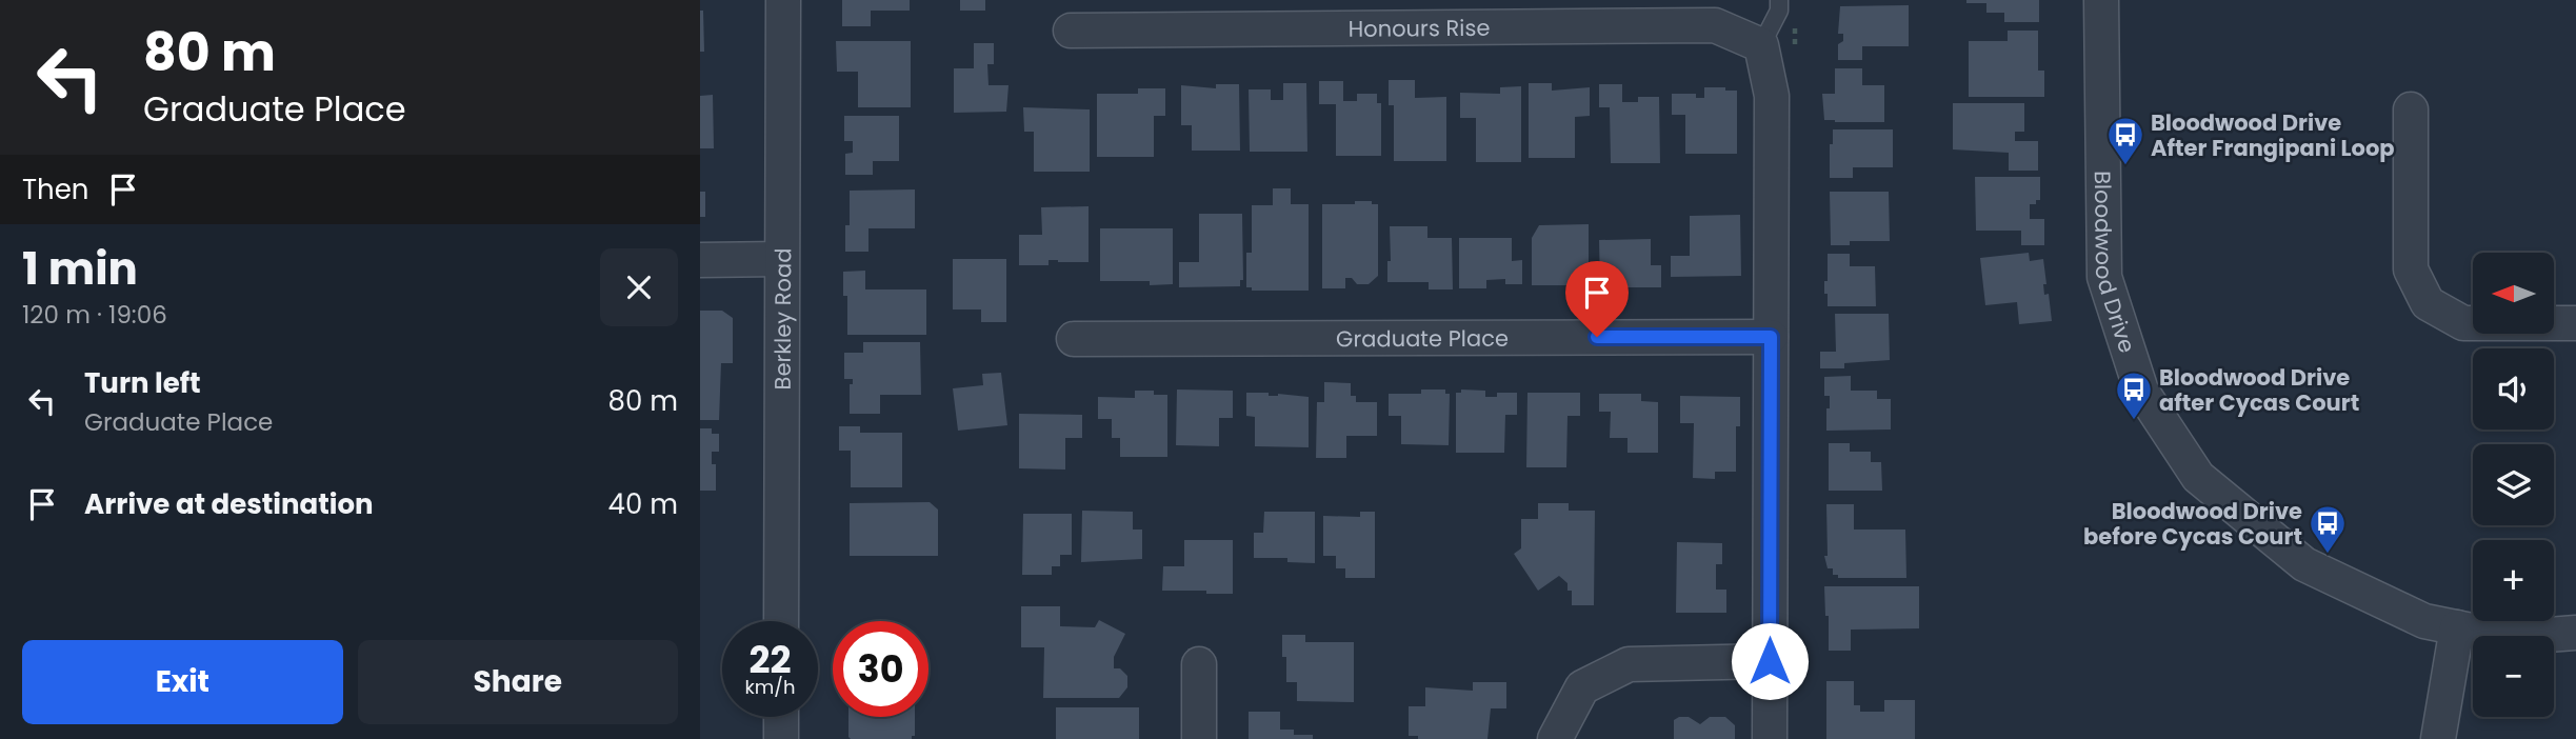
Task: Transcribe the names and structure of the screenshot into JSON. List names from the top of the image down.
{
  "streets": {
    "street": [
      "Honours Rise",
      "Bloodwood Drive",
      "Berkley Road",
      "Graduate Place"
    ]
  },
  "places": {
    "bus stop": ["Bloodwood Drive After Frangipani Loop", "Bloodwood Drive after Cycas Court", "Bloodwood Drive before Cycas Court"]
  },
  "north": "left",
  "page": {
    "turn": ["80 m", "Graduate Place"],
    "then": "Then",
    "heading": ["1 min", "120 m · 19:06"],
    "map_buttons": ["+", "−"],
    "list": [
      {
        "name": "Turn left",
        "note": "Graduate Place",
        "value": "80 m"
      },
      {
        "name": "Arrive at destination",
        "value": "40 m"
      }
    ],
    "speed": "22 km/h",
    "limit": "30",
    "buttons": ["Exit", "Share"]
  }
}
